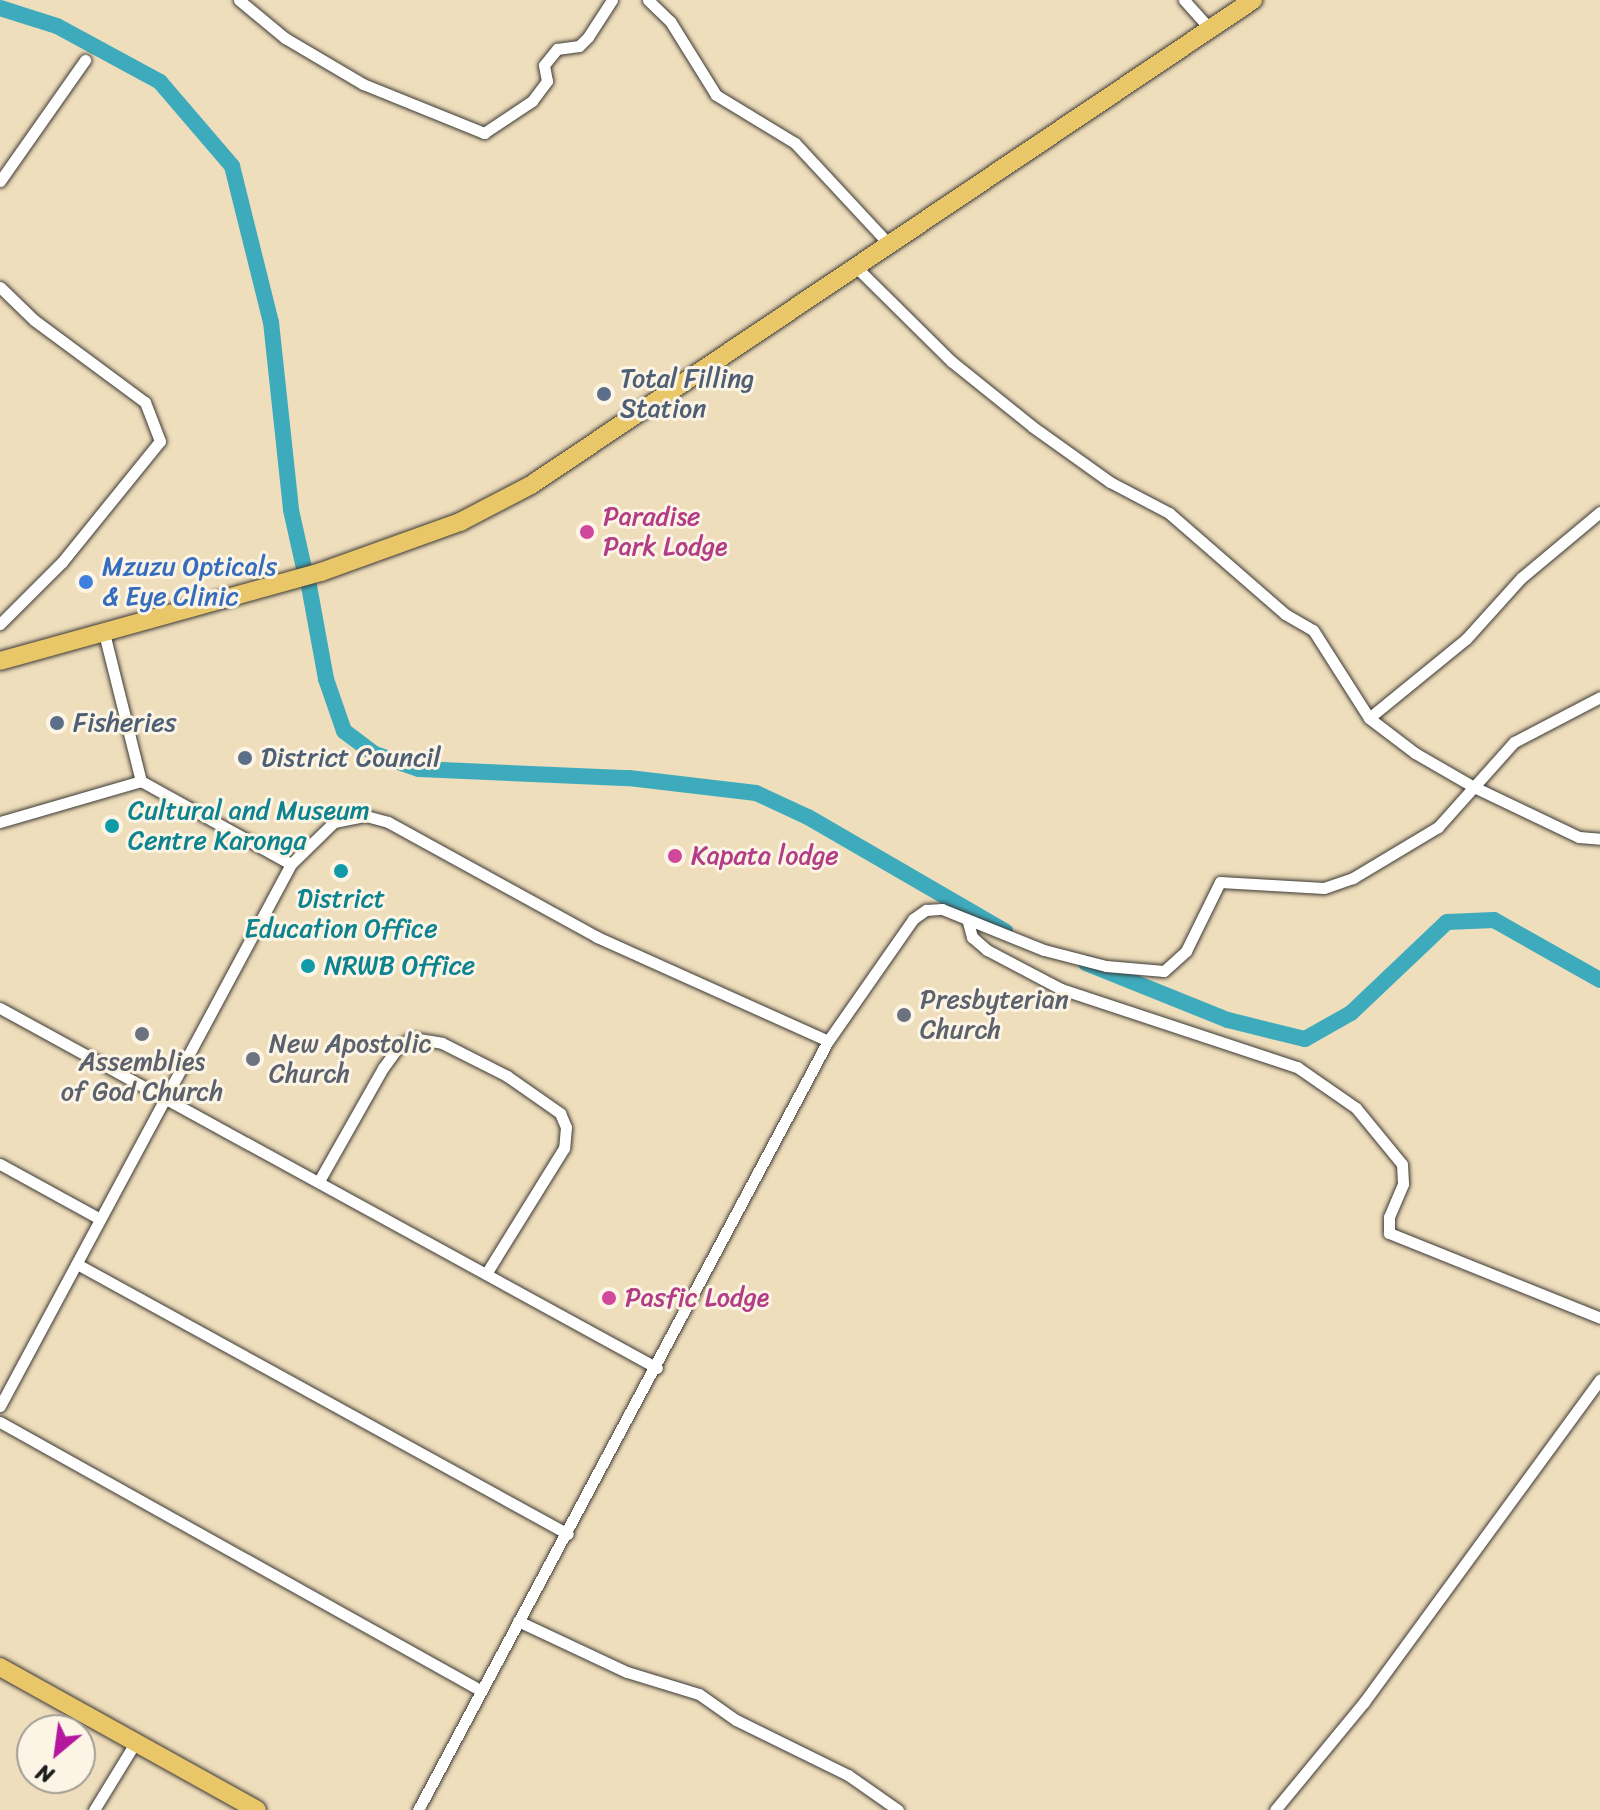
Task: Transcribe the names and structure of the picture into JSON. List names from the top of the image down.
{
  "places": [
    "Total Filling Station",
    "Paradise Park Lodge",
    "Mzuzu Opticals & Eye Clinic",
    "Fisheries",
    "District Council",
    "Cultural and Museum Centre Karonga",
    "Kapata lodge",
    "District Education Office",
    "NRWB Office",
    "Presbyterian Church",
    "Assemblies of God Church",
    "New Apostolic Church",
    "Pasfic Lodge"
  ],
  "north": "bottom left"
}
